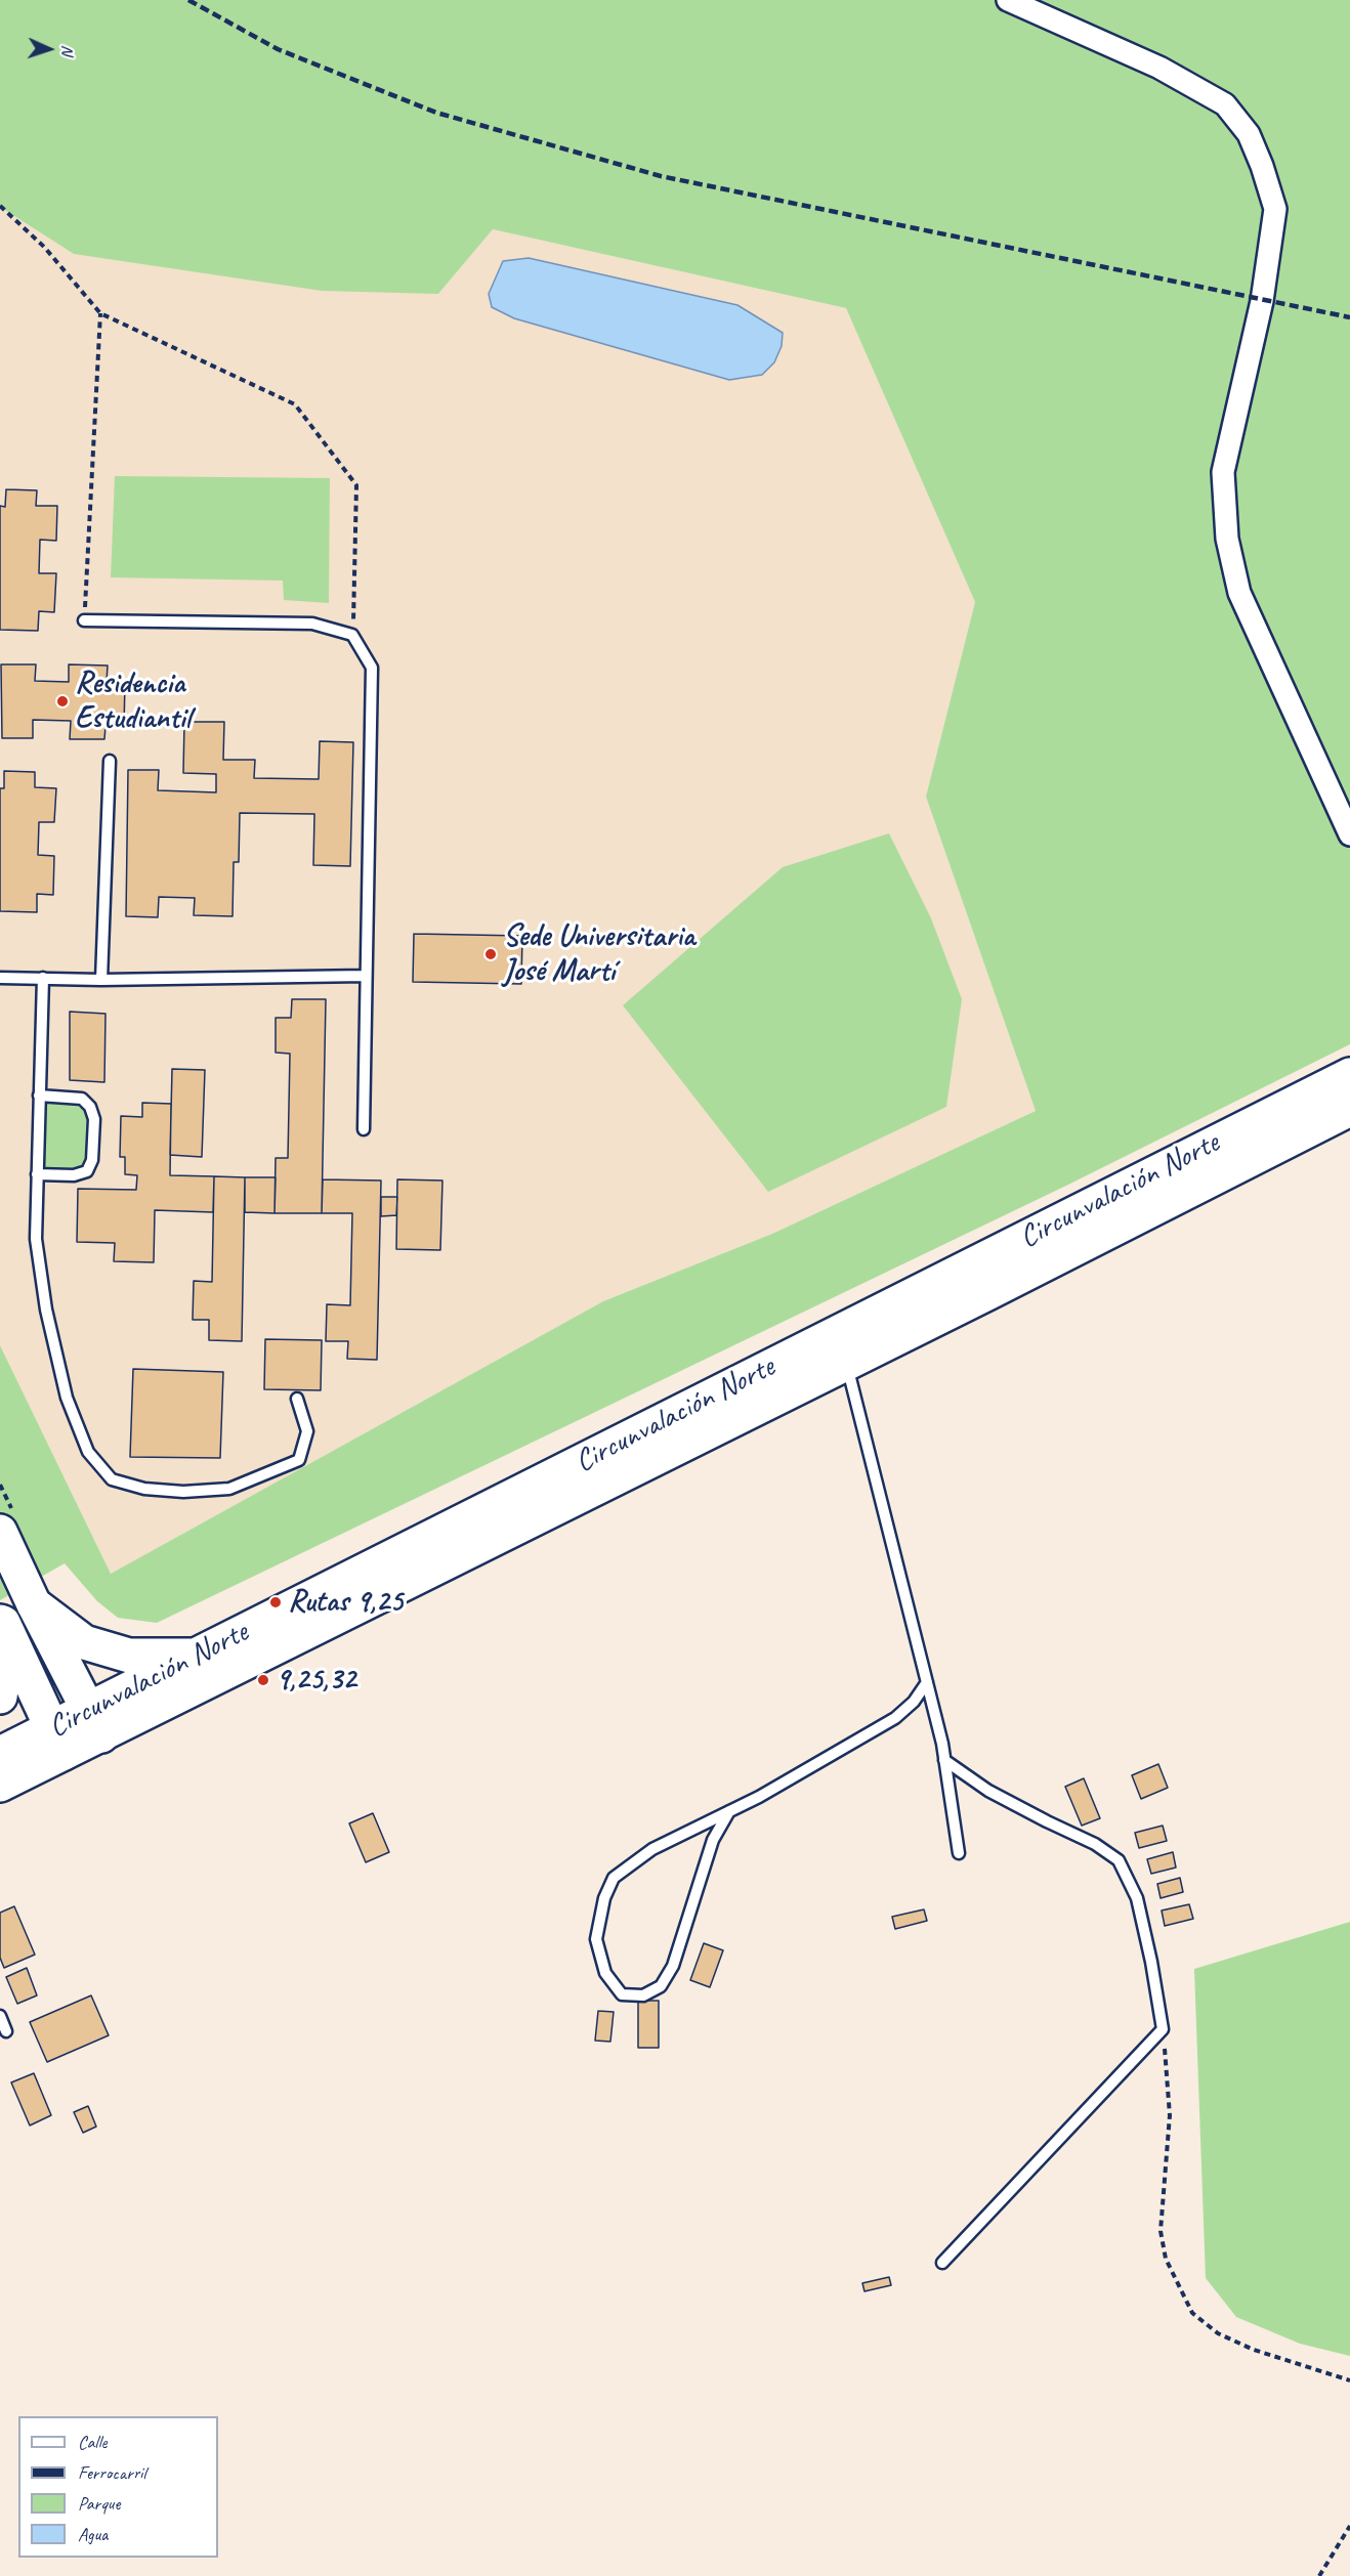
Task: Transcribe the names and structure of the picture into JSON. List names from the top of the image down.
{
  "streets": {
    "main road": ["Circunvalación Norte"]
  },
  "places": [
    "Residencia Estudiantil",
    "Sede Universitaria José Martí",
    "Rutas 9,25",
    "9,25,32"
  ],
  "legend": [
    "Calle",
    "Ferrocarril",
    "Parque",
    "Agua"
  ],
  "north": "right"
}
